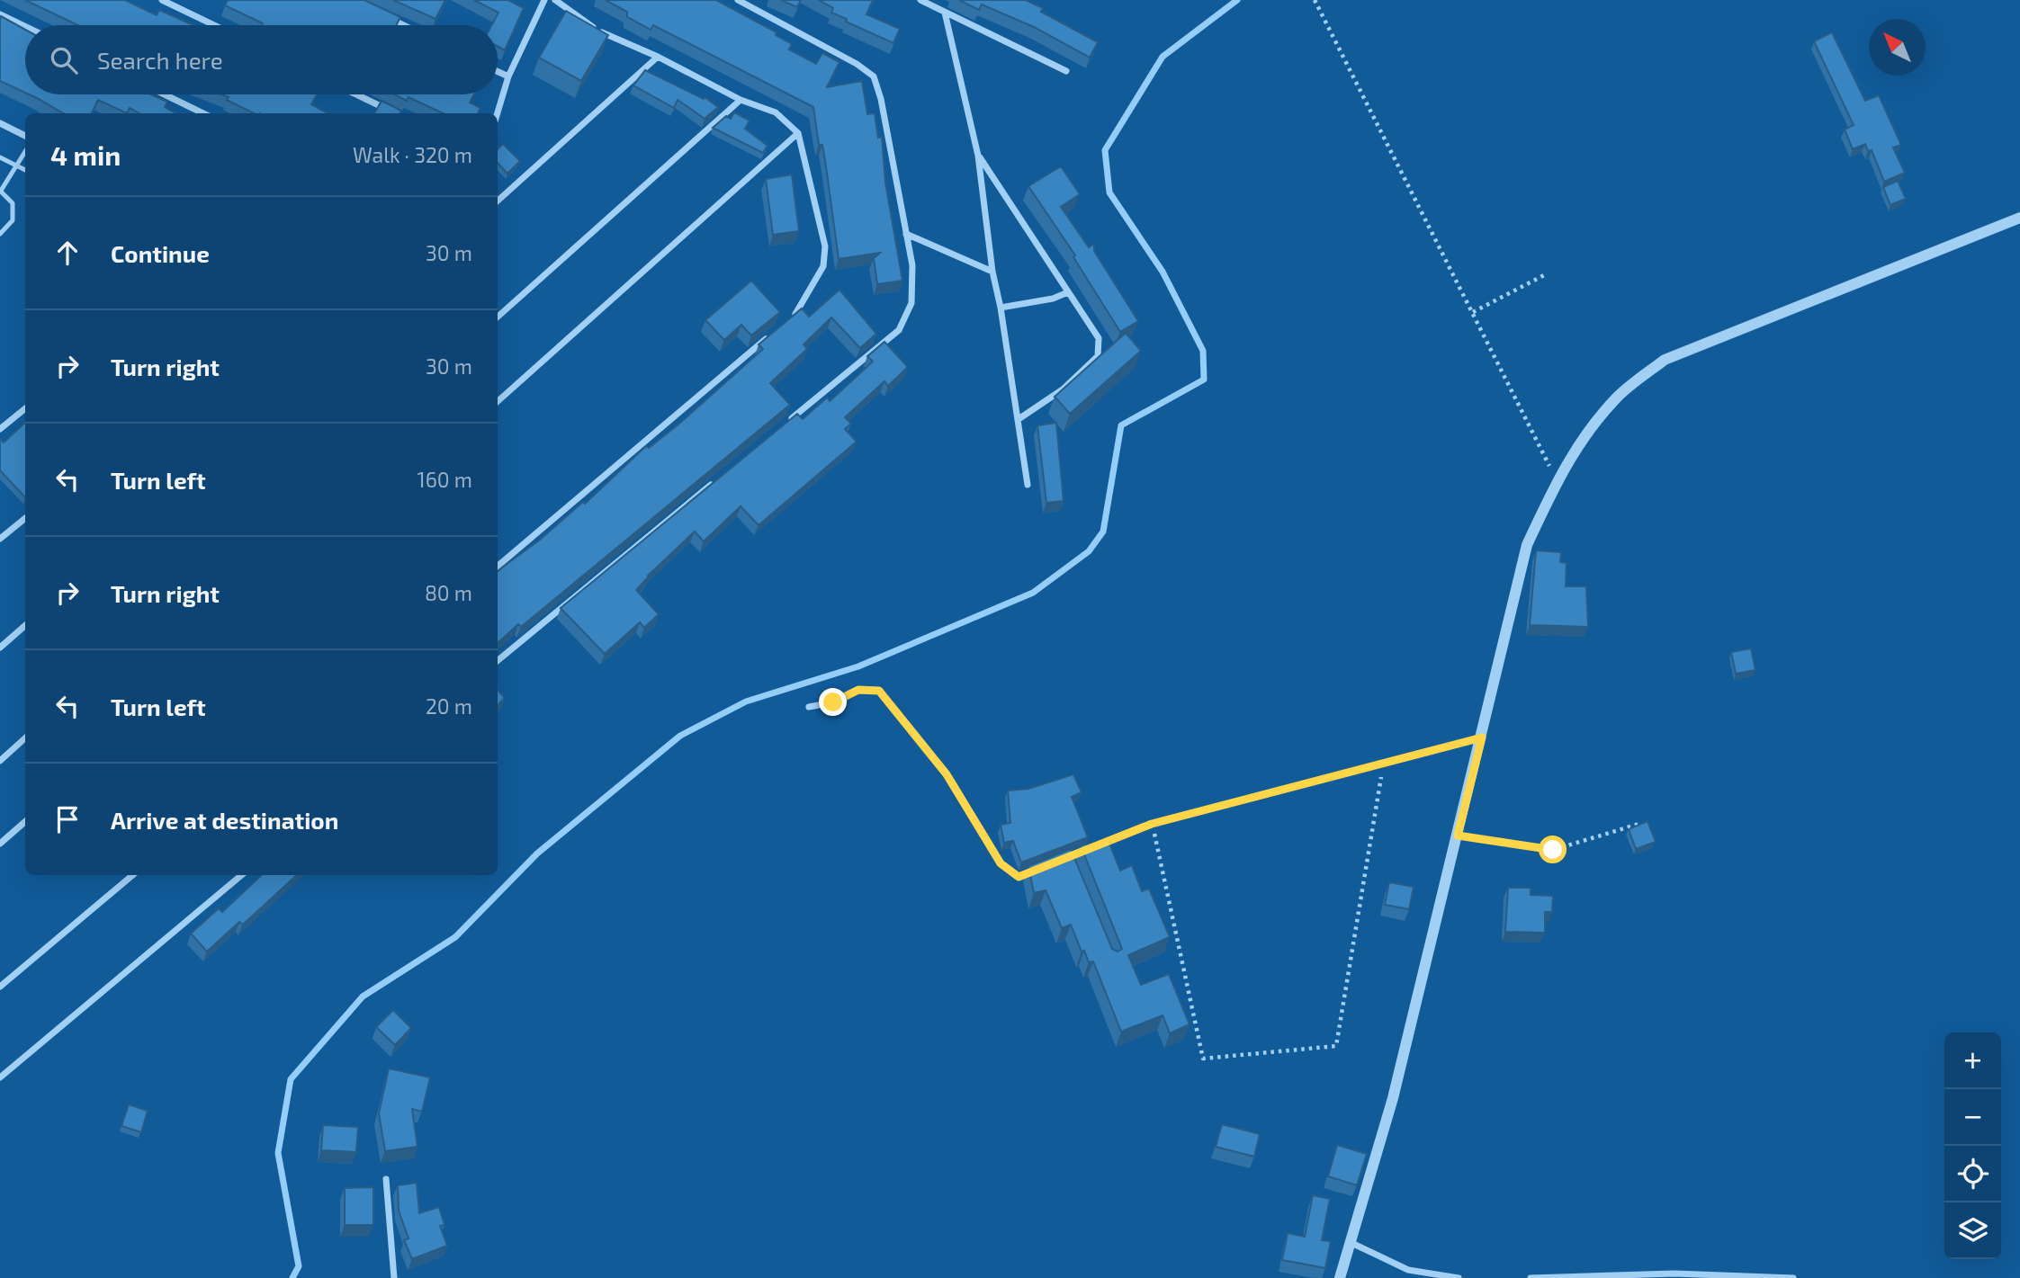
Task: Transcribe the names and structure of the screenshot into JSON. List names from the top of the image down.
{
  "north": "top left",
  "page": {
    "search": "Search here",
    "heading": ["4 min", "Walk · 320 m"],
    "list": [
      ["Continue", "30 m"],
      ["Turn right", "30 m"],
      ["Turn left", "160 m"],
      ["Turn right", "80 m"],
      ["Turn left", "20 m"],
      "Arrive at destination"
    ],
    "map_buttons": ["+", "−"]
  }
}
